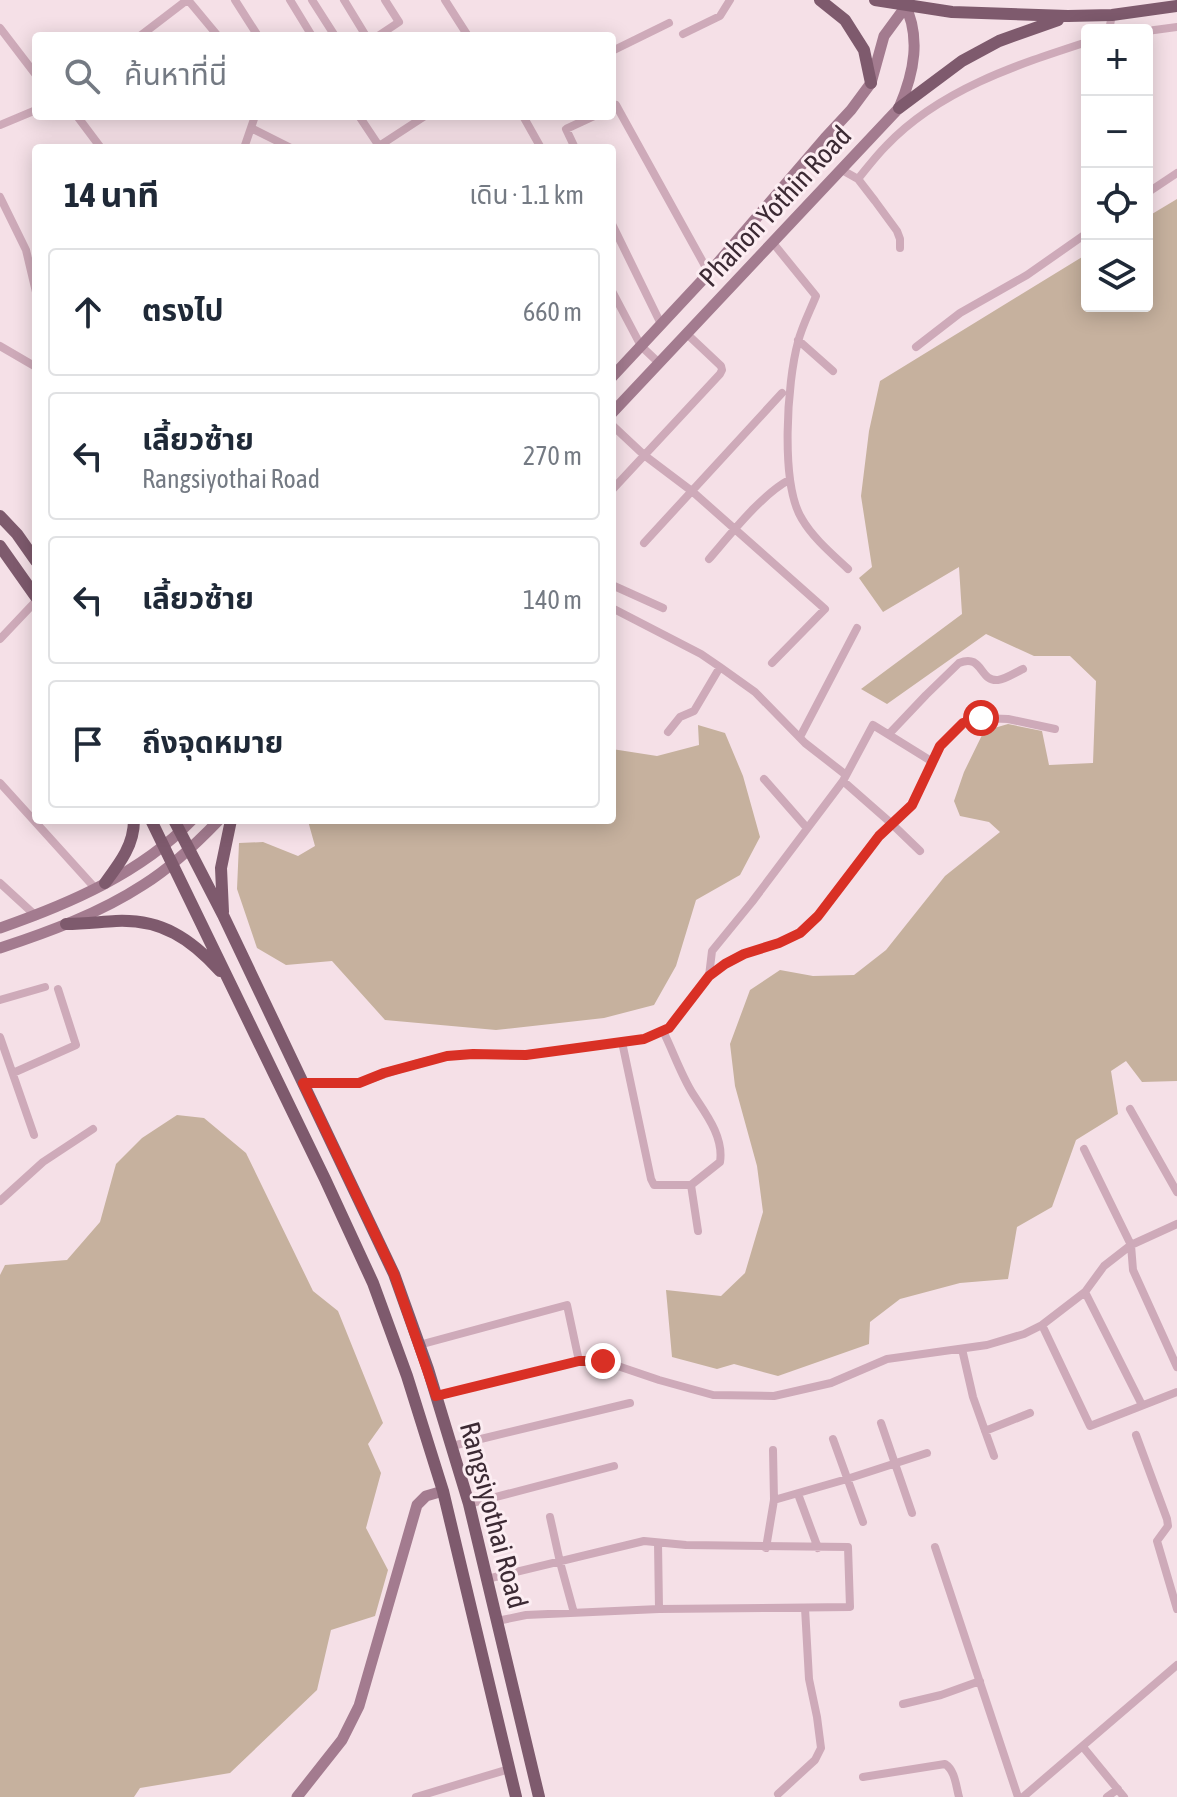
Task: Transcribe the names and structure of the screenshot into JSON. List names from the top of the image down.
{
  "streets": {
    "main road": ["Phahon Yothin Road", "Rangsiyothai Road"]
  },
  "page": {
    "map_buttons": ["+", "−"],
    "search": "ค้นหาที่นี่",
    "heading": ["14 นาที", "เดิน · 1.1 km"],
    "list": [
      ["ตรงไป", "660 m"],
      ["เลี้ยวซ้าย", "Rangsiyothai Road", "270 m"],
      ["เลี้ยวซ้าย", "140 m"],
      "ถึงจุดหมาย"
    ]
  }
}
